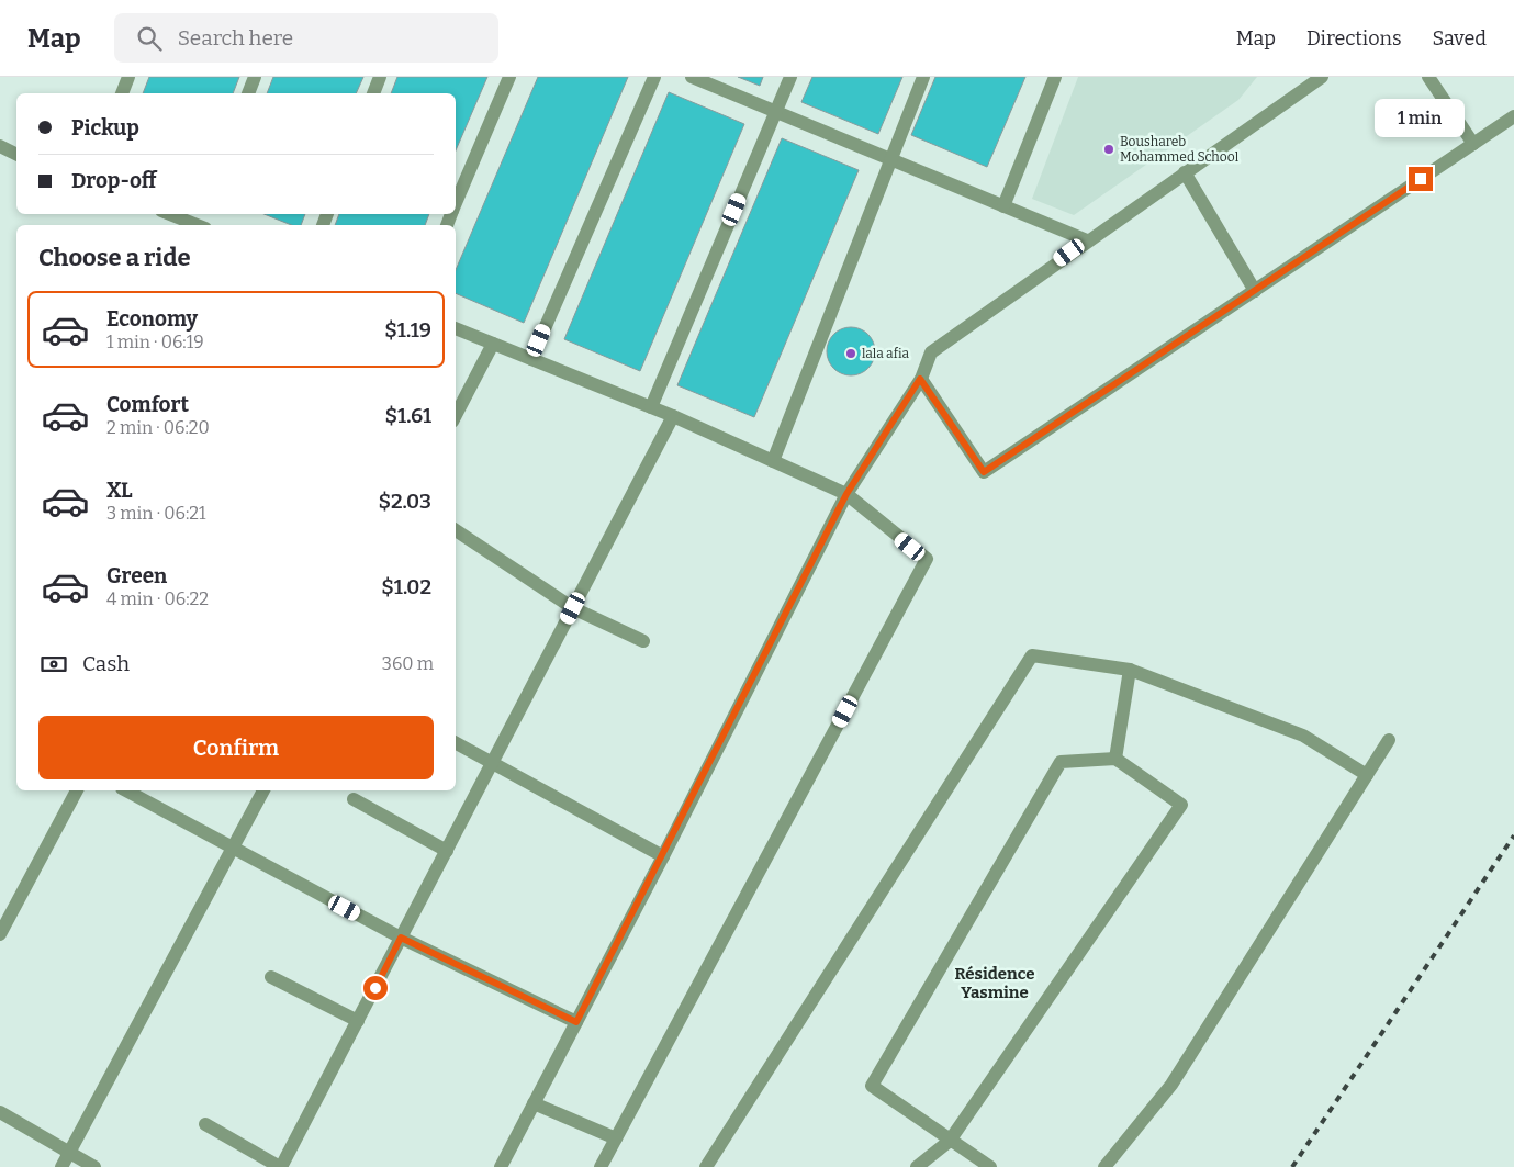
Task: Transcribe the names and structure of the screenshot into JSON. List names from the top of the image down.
{
  "districts": ["Résidence Yasmine"],
  "places": ["Boushareb Mohammed School", "lala afia"],
  "page": {
    "header": "Map",
    "search": "Search here",
    "nav": ["Map", "Directions", "Saved"],
    "banner": ["Pickup", "Drop-off"],
    "bubble": "1 min",
    "heading": "Choose a ride",
    "list": [
      {
        "name": "Economy",
        "note": "1 min · 06:19",
        "value": "$1.19"
      },
      {
        "name": "Comfort",
        "note": "2 min · 06:20",
        "value": "$1.61"
      },
      {
        "name": "XL",
        "note": "3 min · 06:21",
        "value": "$2.03"
      },
      {
        "name": "Green",
        "note": "4 min · 06:22",
        "value": "$1.02"
      }
    ],
    "pay": ["Cash", "360 m"],
    "buttons": "Confirm"
  }
}
